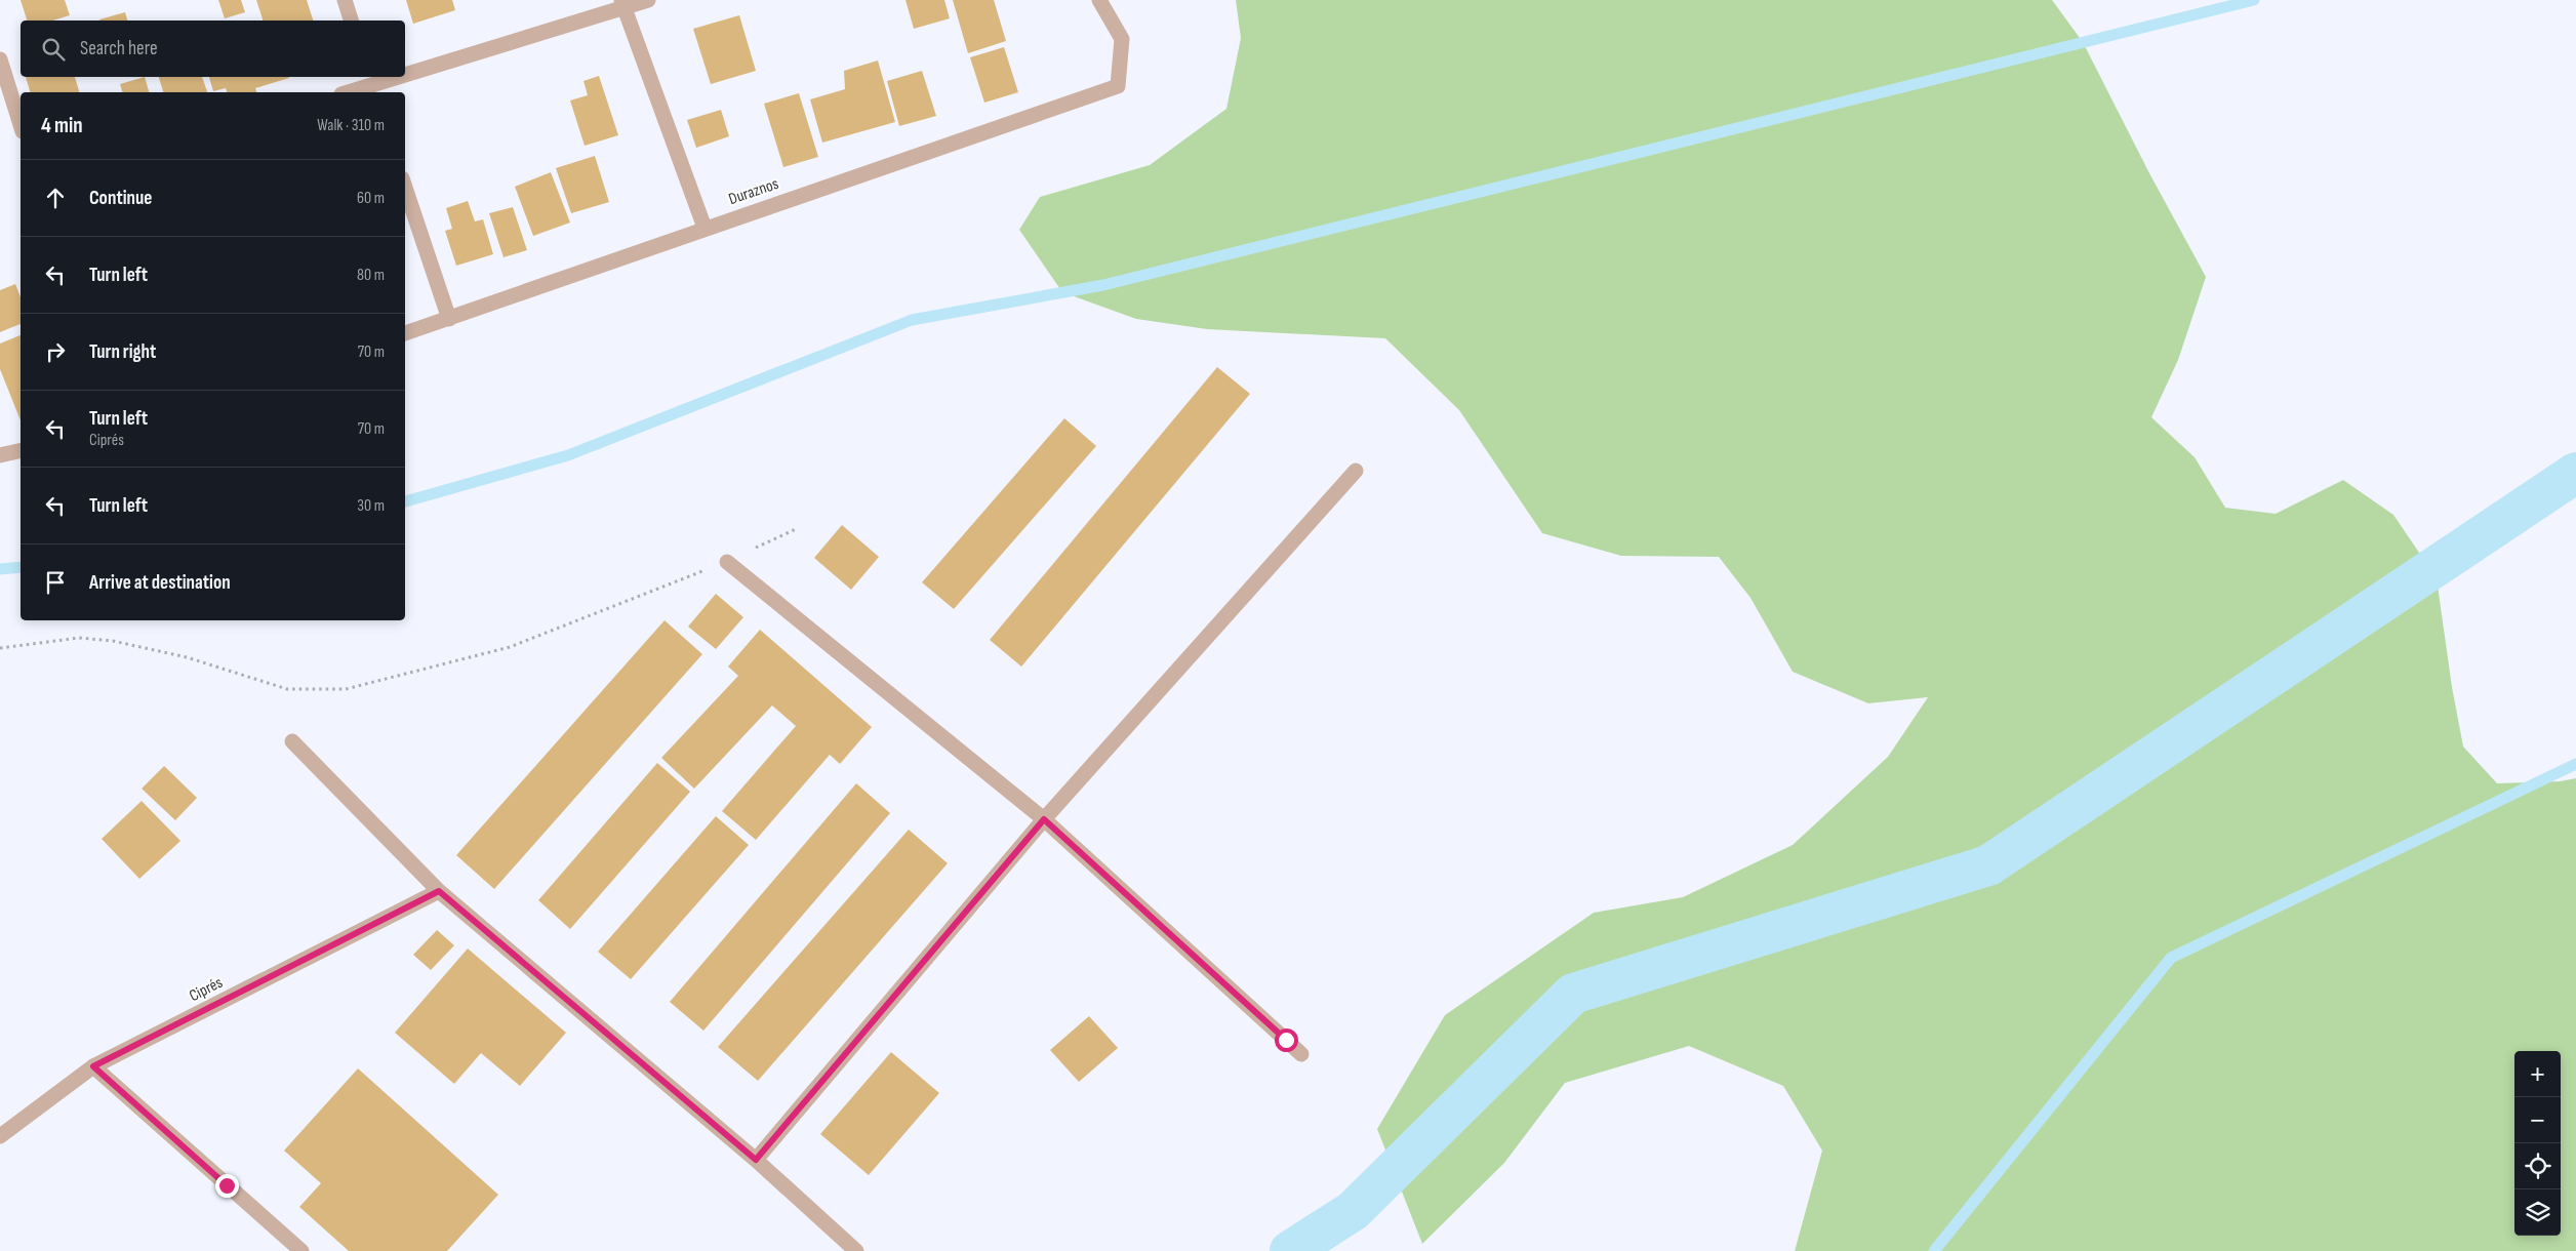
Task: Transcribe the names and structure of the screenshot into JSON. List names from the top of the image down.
{
  "streets": {
    "street": ["Duraznos", "Ciprés"]
  },
  "page": {
    "search": "Search here",
    "heading": ["4 min", "Walk · 310 m"],
    "list": [
      ["Continue", "60 m"],
      ["Turn left", "80 m"],
      ["Turn right", "70 m"],
      ["Turn left", "Ciprés", "70 m"],
      ["Turn left", "30 m"],
      "Arrive at destination"
    ],
    "map_buttons": ["+", "−"]
  }
}
